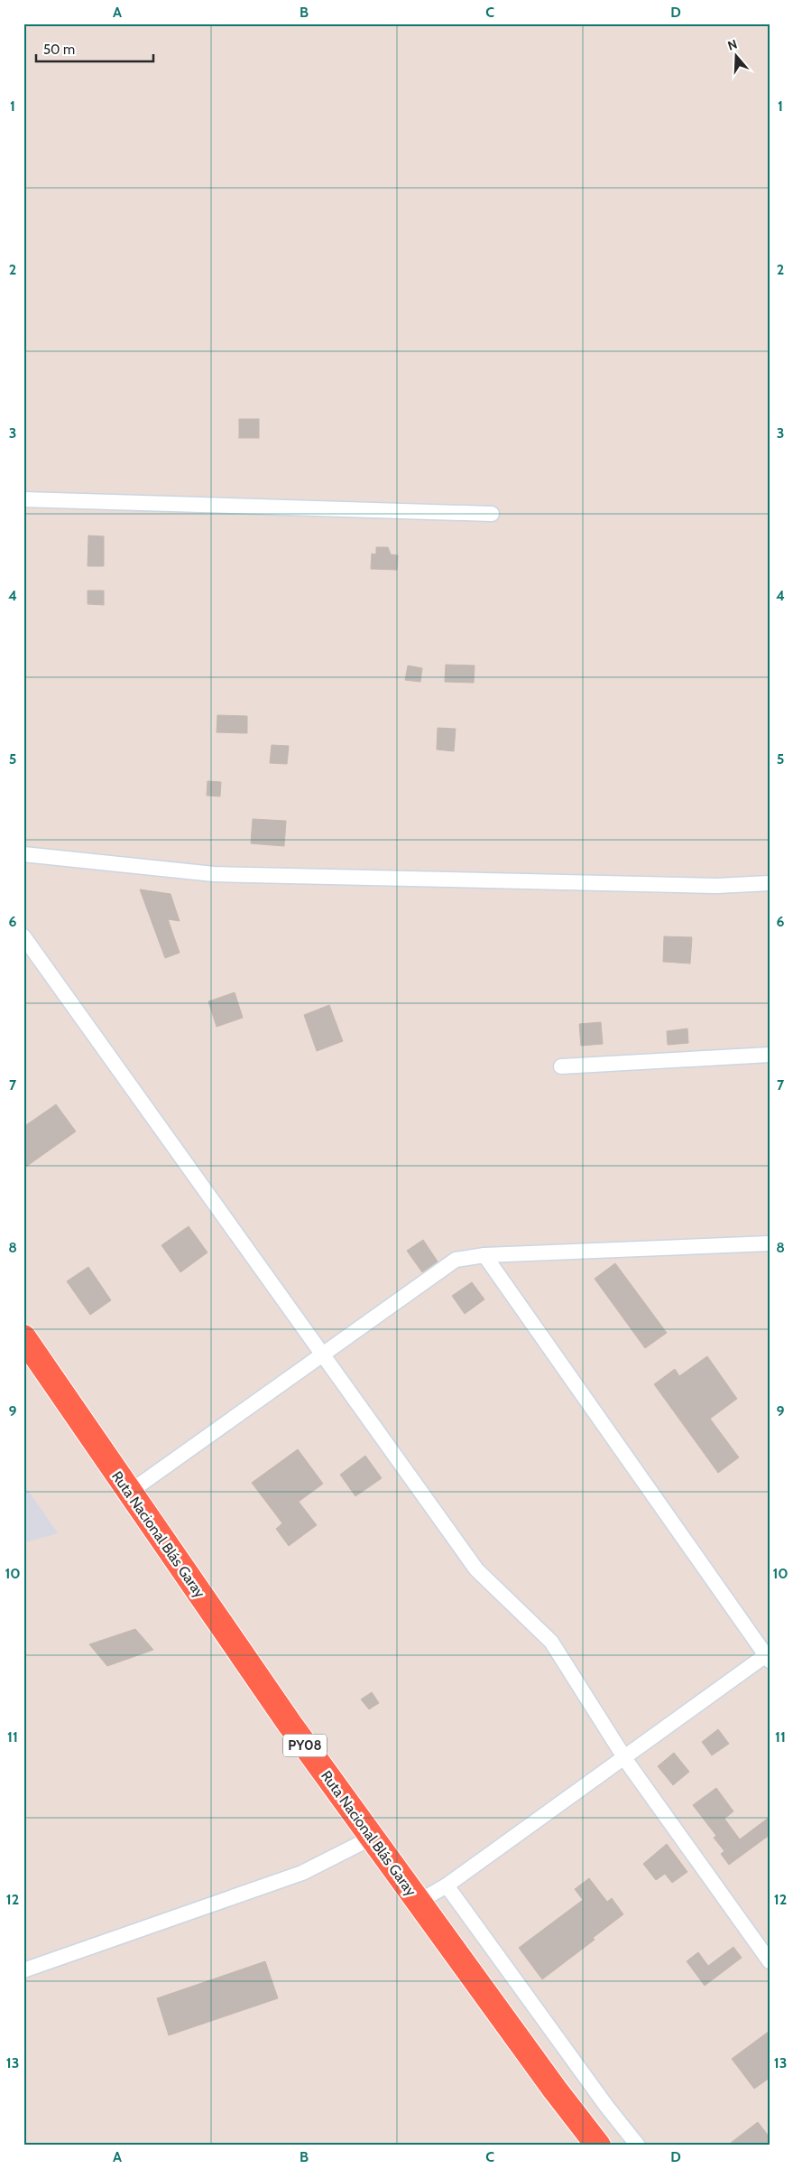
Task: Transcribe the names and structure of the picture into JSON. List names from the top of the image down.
{
  "streets": {
    "highway": ["Ruta Nacional Blás Garay", "PY08"]
  },
  "scale_bar": "50 m",
  "north": "top",
  "grid": {
    "columns": [
      "A",
      "B",
      "C",
      "D"
    ],
    "rows": [
      "1",
      "2",
      "3",
      "4",
      "5",
      "6",
      "7",
      "8",
      "9",
      "10",
      "11",
      "12",
      "13"
    ]
  }
}
